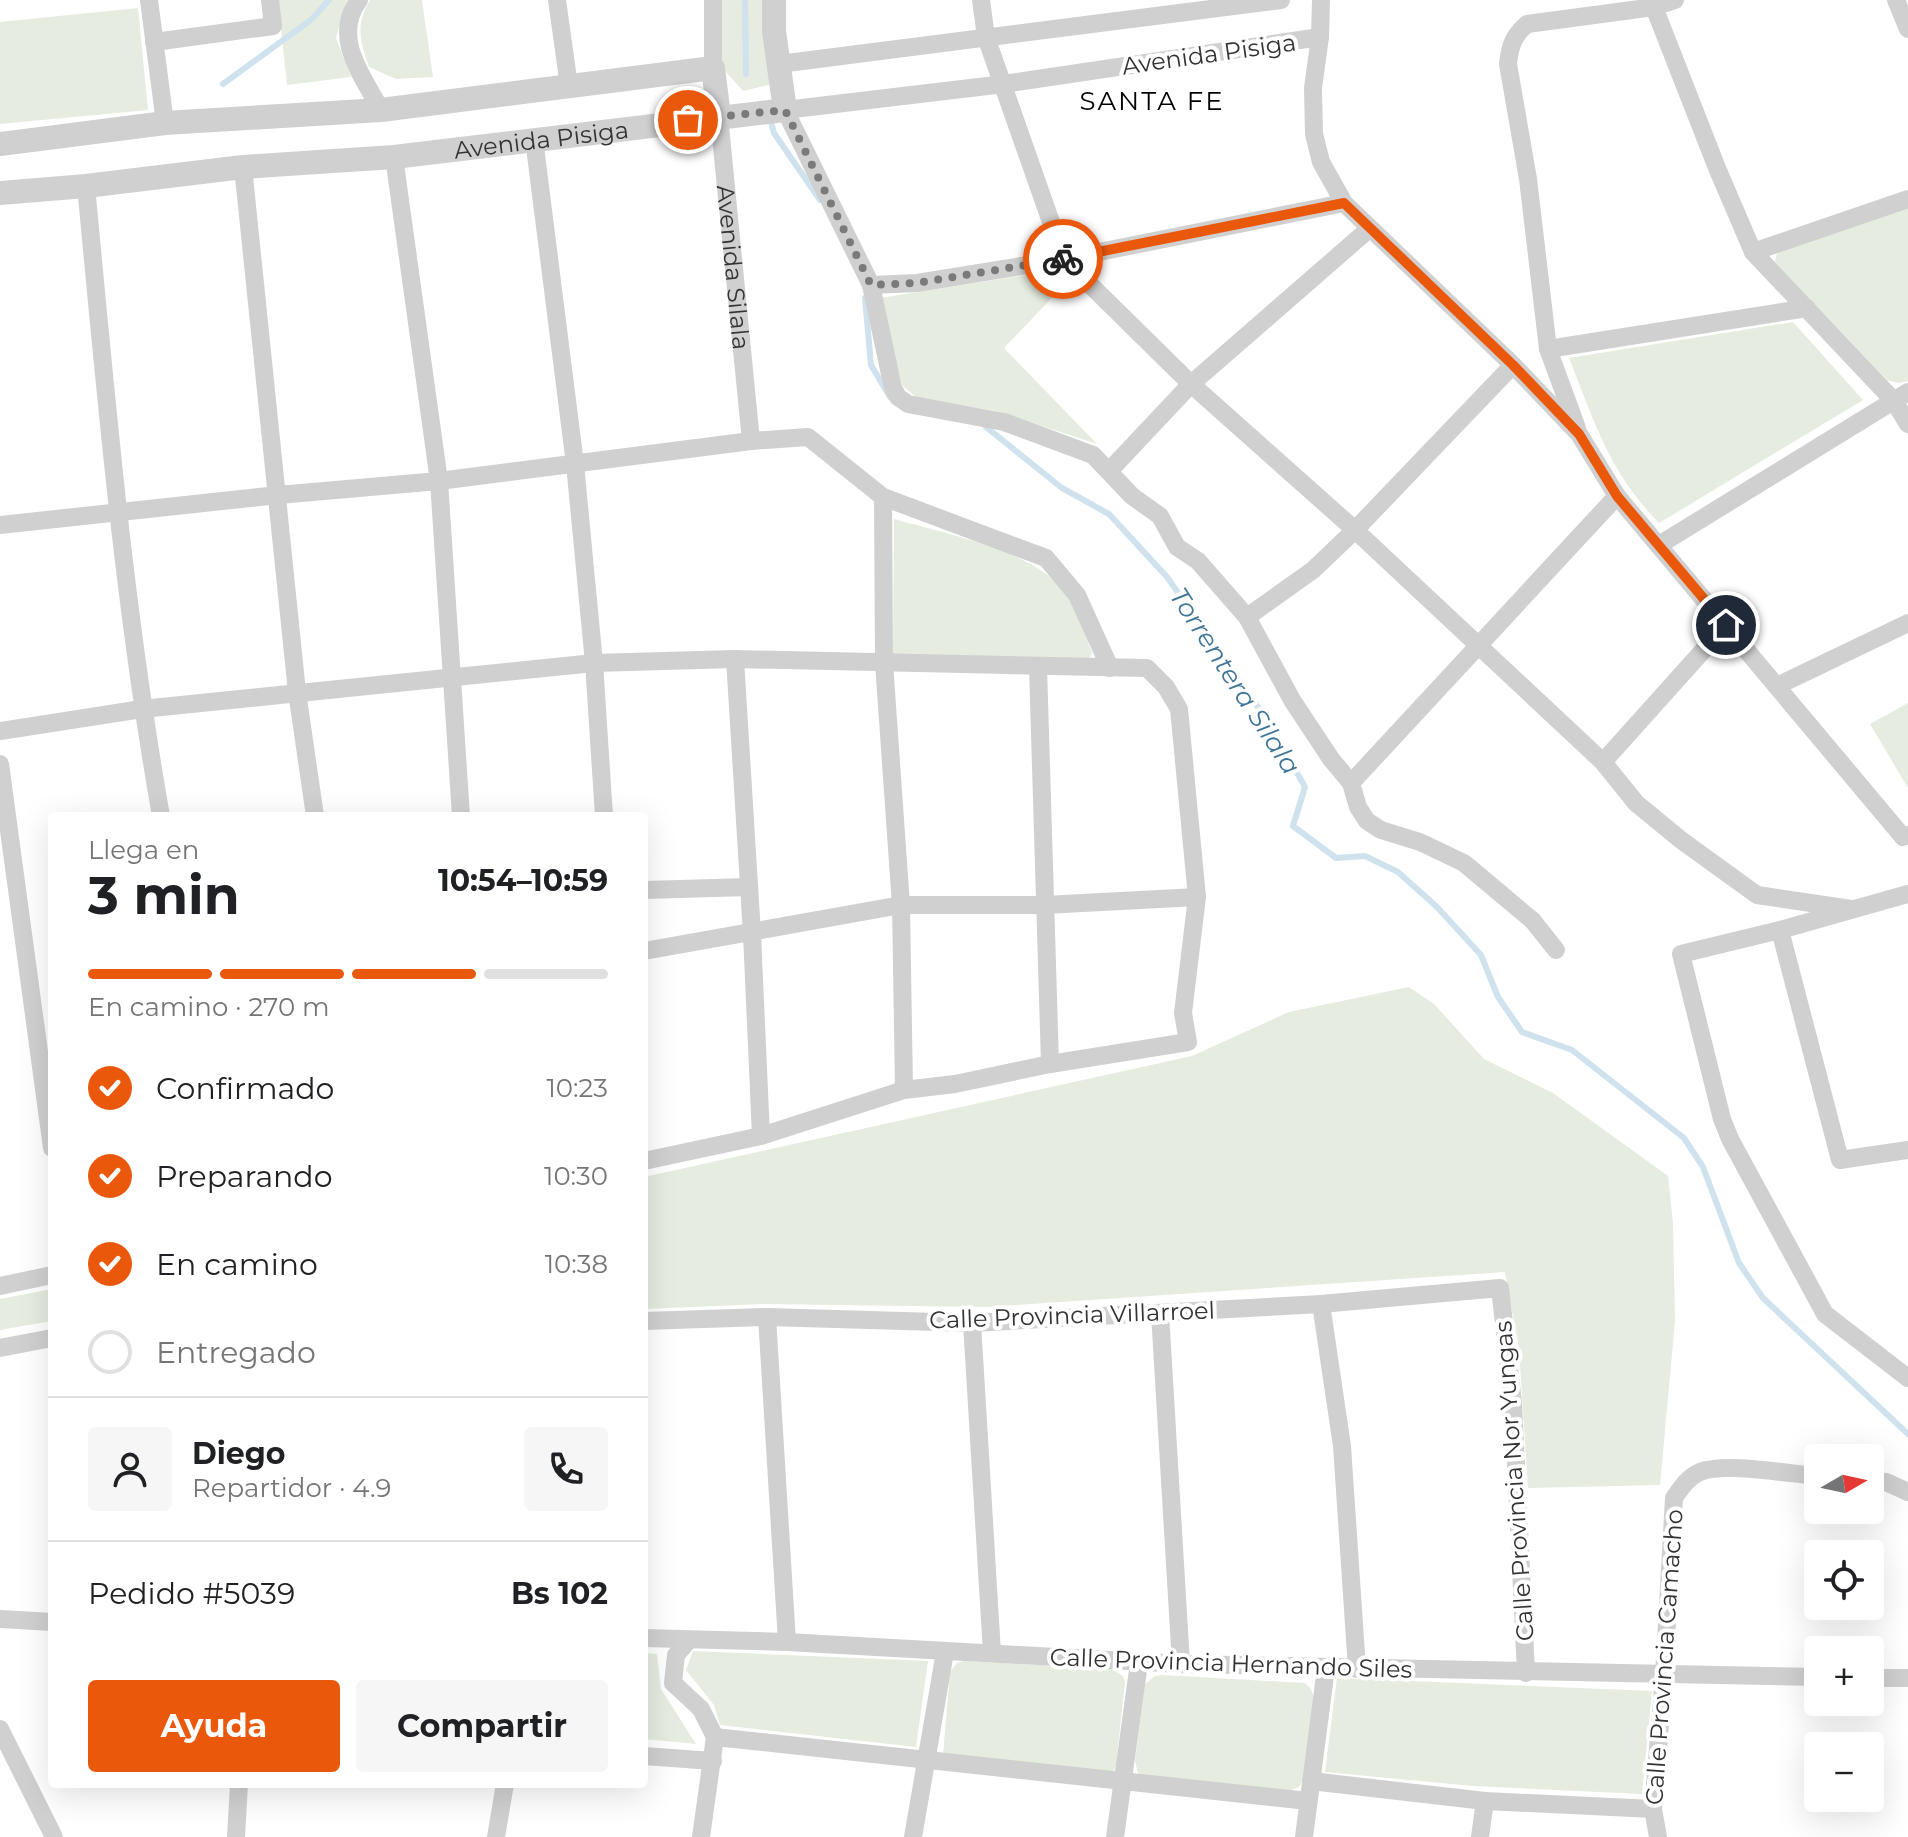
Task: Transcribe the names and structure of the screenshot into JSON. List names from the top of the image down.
{
  "streets": {
    "street": [
      "Avenida Pisiga",
      "Avenida Silala",
      "Calle Provincia Villarroel",
      "Calle Provincia Nor Yungas",
      "Calle Provincia Camacho",
      "Calle Provincia Hernando Siles"
    ]
  },
  "crossings": [
    ["Avenida Pisiga", "Avenida Silala"],
    ["Calle Provincia Villarroel", "Calle Provincia Nor Yungas"],
    ["Calle Provincia Nor Yungas", "Calle Provincia Hernando Siles"],
    ["Calle Provincia Camacho", "Calle Provincia Hernando Siles"]
  ],
  "districts": ["SANTA FE"],
  "water": ["Torrentera Silala"],
  "north": "right",
  "page": {
    "heading": ["3 min", "Llega en", "10:54–10:59"],
    "panel": [
      "Diego",
      "Repartidor · 4.9",
      "Pedido #5039",
      "Bs 102"
    ],
    "bar": "En camino · 270 m",
    "list": [
      ["Confirmado", "10:23"],
      ["Preparando", "10:30"],
      ["En camino", "10:38"],
      "Entregado"
    ],
    "map_buttons": ["+", "−"],
    "buttons": ["Ayuda", "Compartir"]
  }
}
